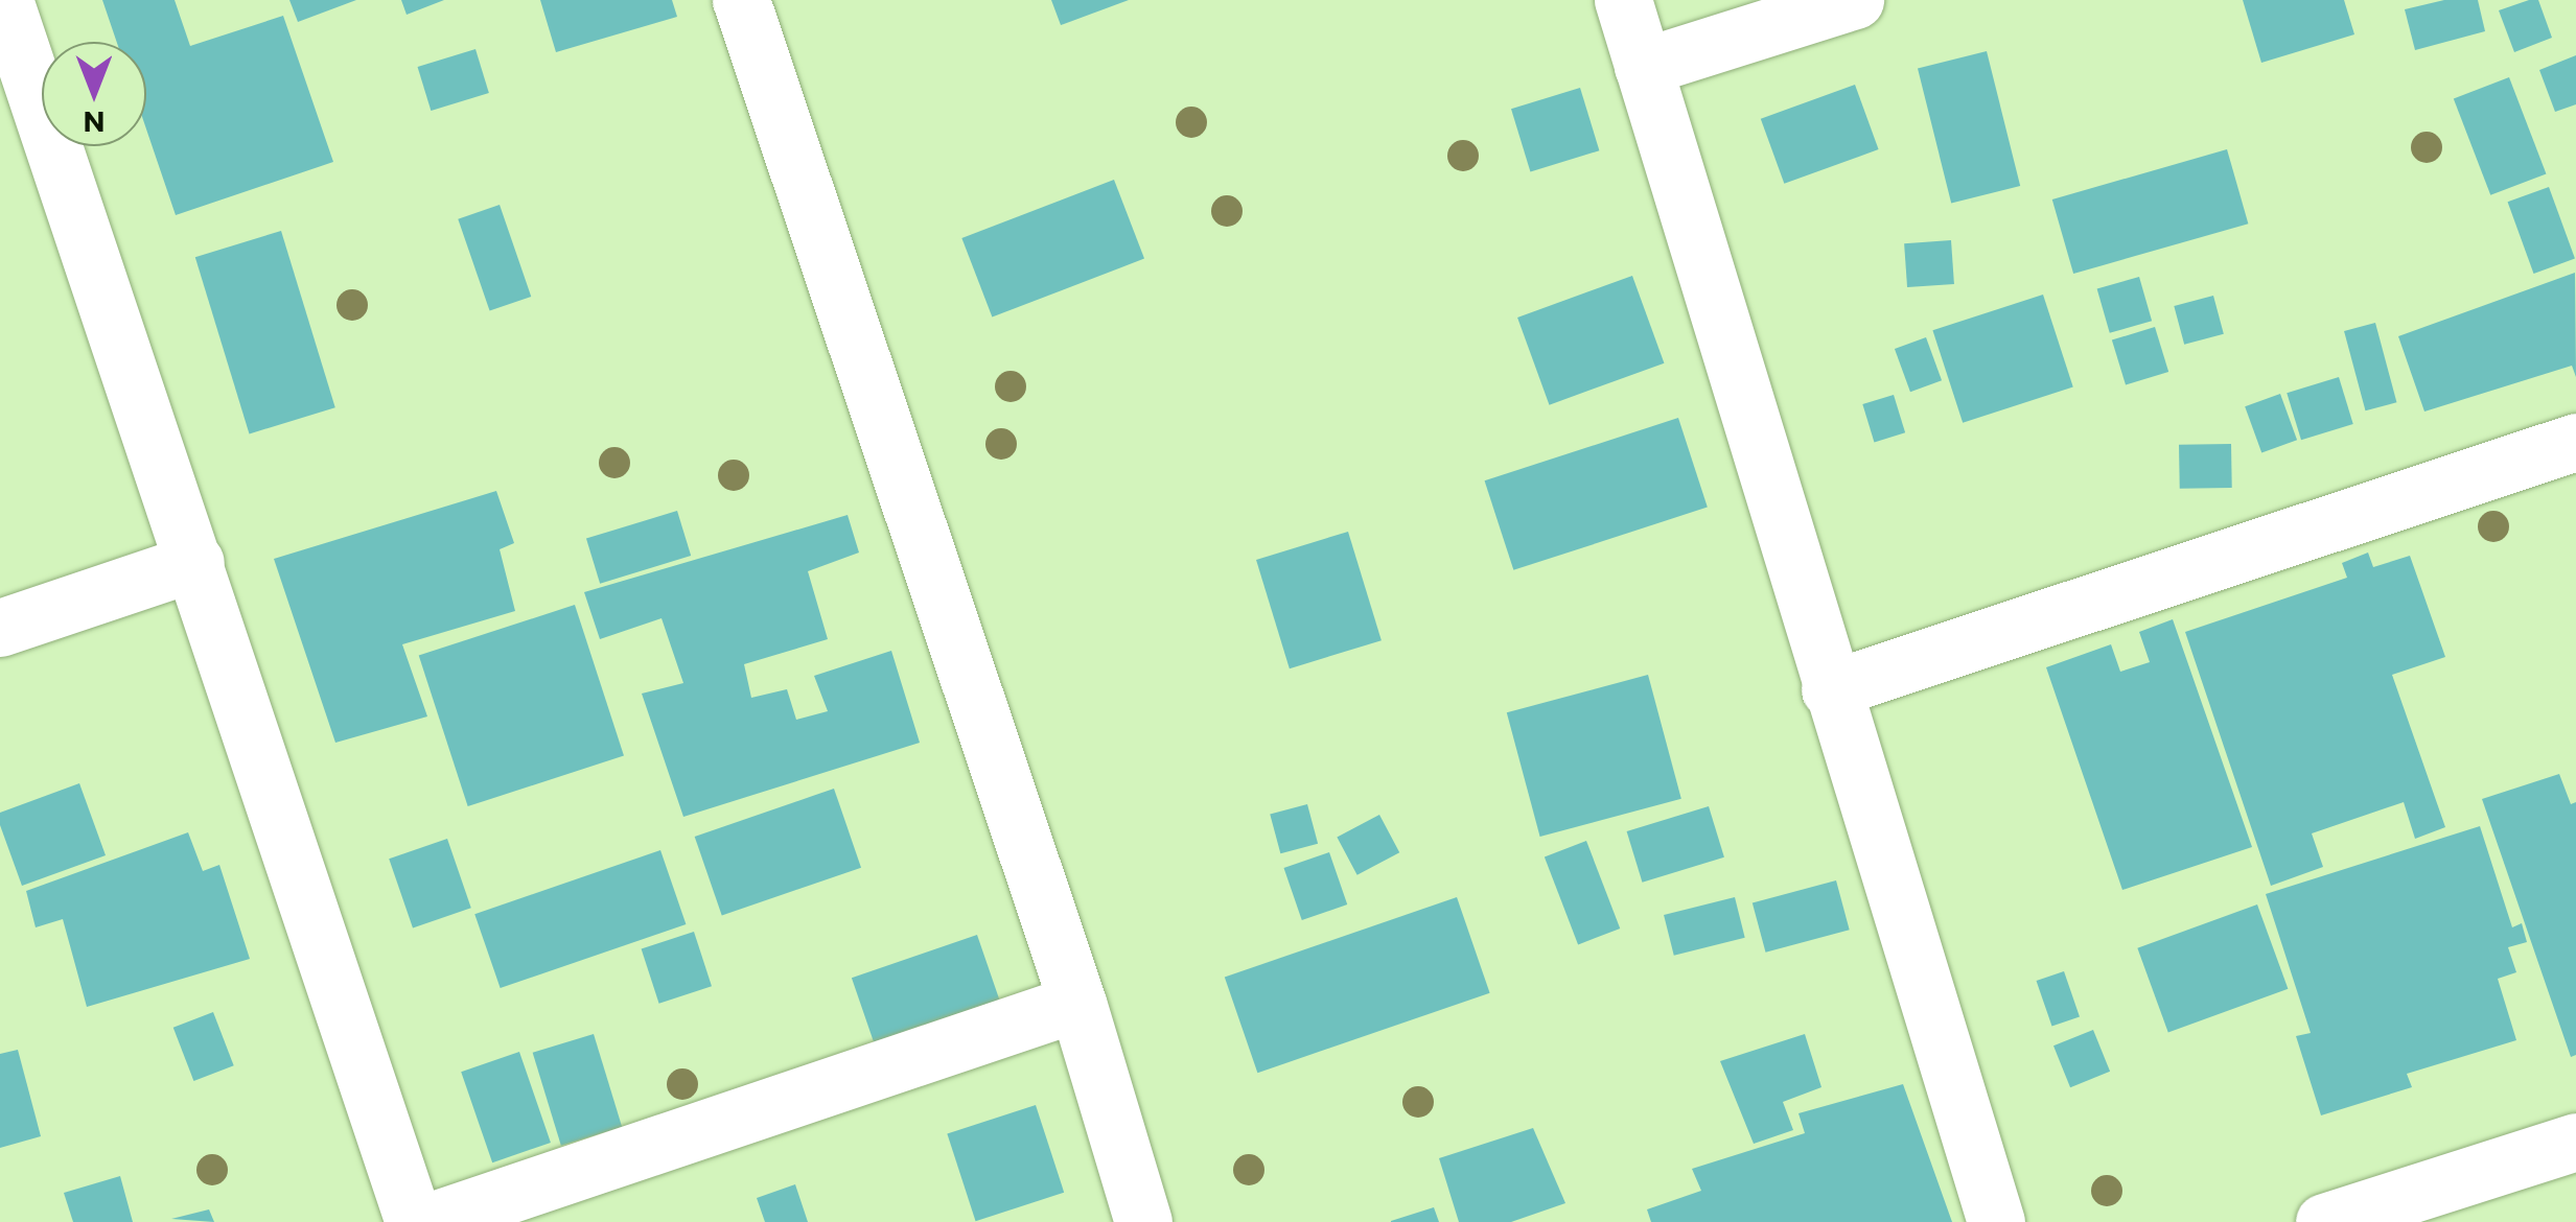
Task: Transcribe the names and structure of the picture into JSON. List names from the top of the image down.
{
  "north": "bottom"
}
